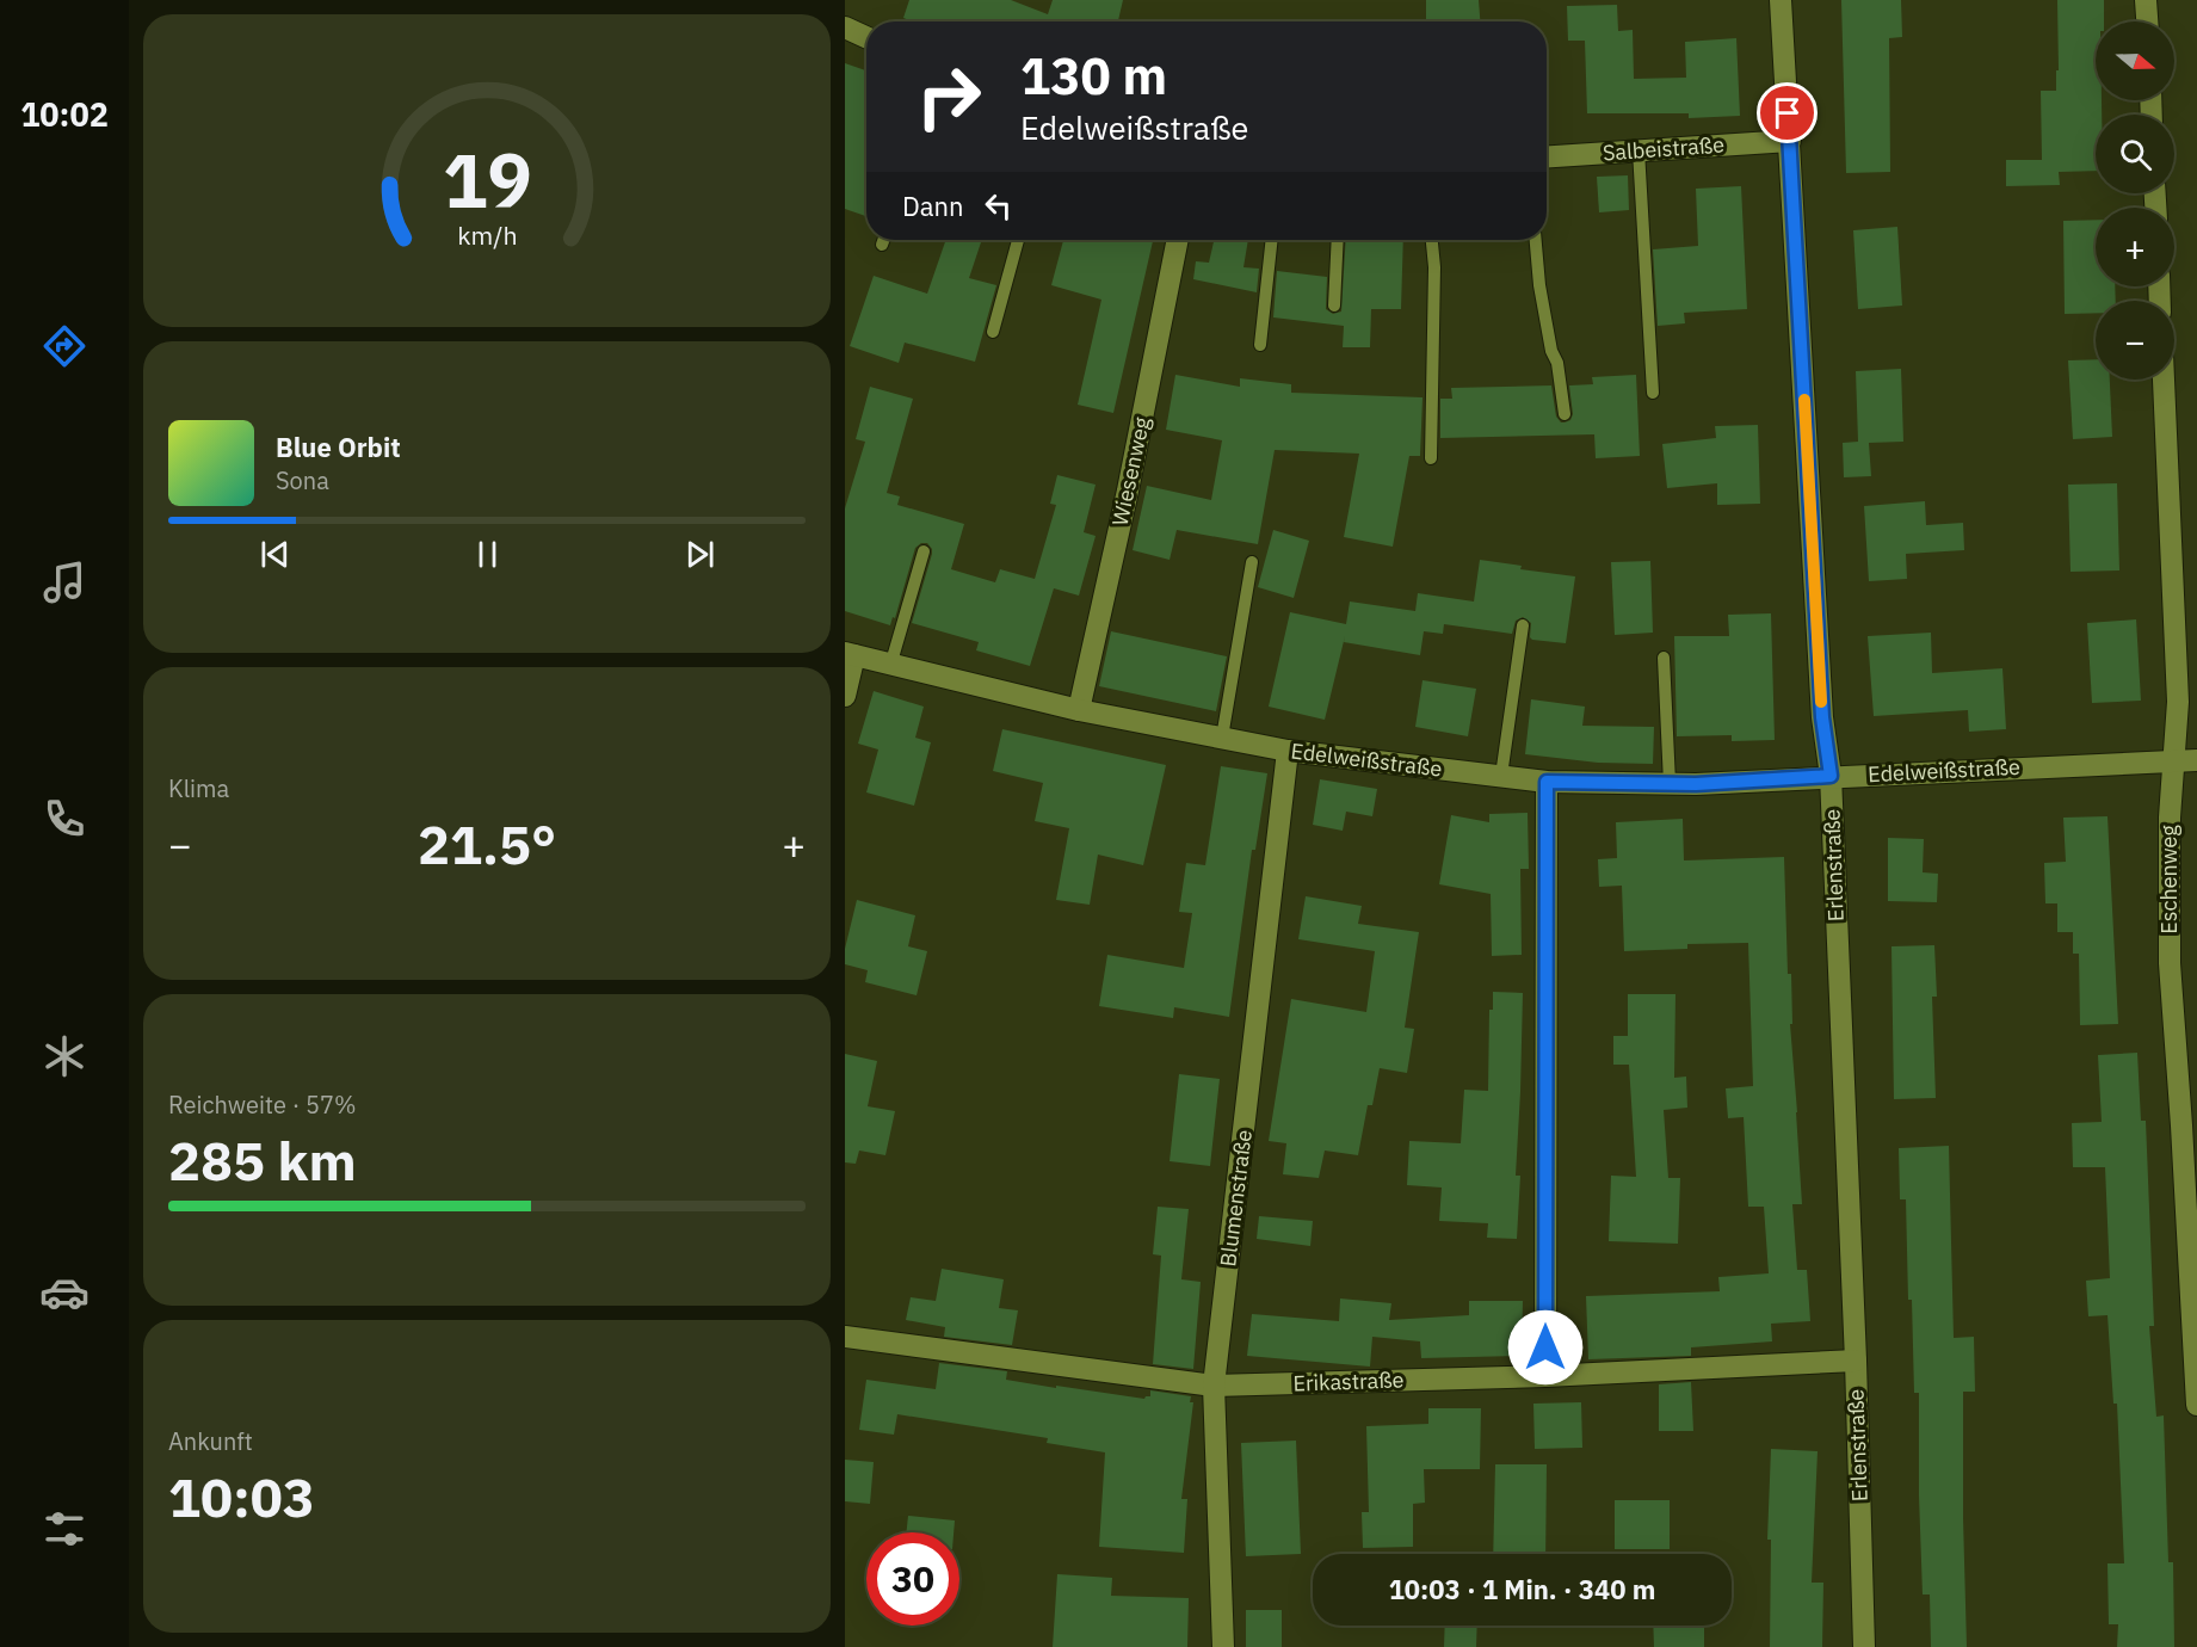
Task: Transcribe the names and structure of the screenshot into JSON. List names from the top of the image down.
{
  "streets": {
    "street": [
      "Salbeistraße",
      "Wiesenweg",
      "Edelweißstraße",
      "Erlenstraße",
      "Eschenweg",
      "Blumenstraße",
      "Erikastraße"
    ]
  },
  "crossings": [
    ["Salbeistraße", "Erlenstraße"],
    ["Wiesenweg", "Edelweißstraße"],
    ["Edelweißstraße", "Erlenstraße"],
    ["Edelweißstraße", "Eschenweg"],
    ["Edelweißstraße", "Blumenstraße"],
    ["Erlenstraße", "Erikastraße"],
    ["Blumenstraße", "Erikastraße"]
  ],
  "north": "right",
  "page": {
    "tabs": "10:02",
    "map_buttons": ["+", "−"],
    "turn": ["130 m", "Edelweißstraße"],
    "then": "Dann",
    "song": ["Blue Orbit", "Sona"],
    "tile": [
      "Klima",
      ["Reichweite · 57%", "285 km"],
      ["Ankunft", "10:03"]
    ],
    "heat": ["−", "21.5°", "+"],
    "limit": "30",
    "trip": "10:03 · 1 Min. · 340 m",
    "gauge": ["19", "km/h"]
  }
}
